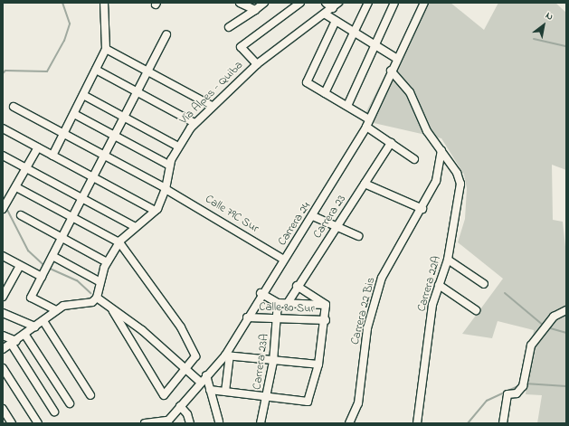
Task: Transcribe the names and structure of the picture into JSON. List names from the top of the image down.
{
  "streets": {
    "street": [
      "Vía Alpes - Quiba",
      "Calle 79C Sur",
      "Carrera 23",
      "Carrera 24",
      "Carrera 22A",
      "Calle 80 Sur",
      "Carrera 22 Bis",
      "Carrera 23A"
    ]
  },
  "crossings": [
    ["Vía Alpes - Quiba", "Calle 79C Sur"],
    ["Calle 79C Sur", "Carrera 24"],
    ["Carrera 24", "Calle 80 Sur"],
    ["Carrera 22A", "Carrera 22 Bis"],
    ["Calle 80 Sur", "Carrera 23A"]
  ],
  "north": "top right"
}
